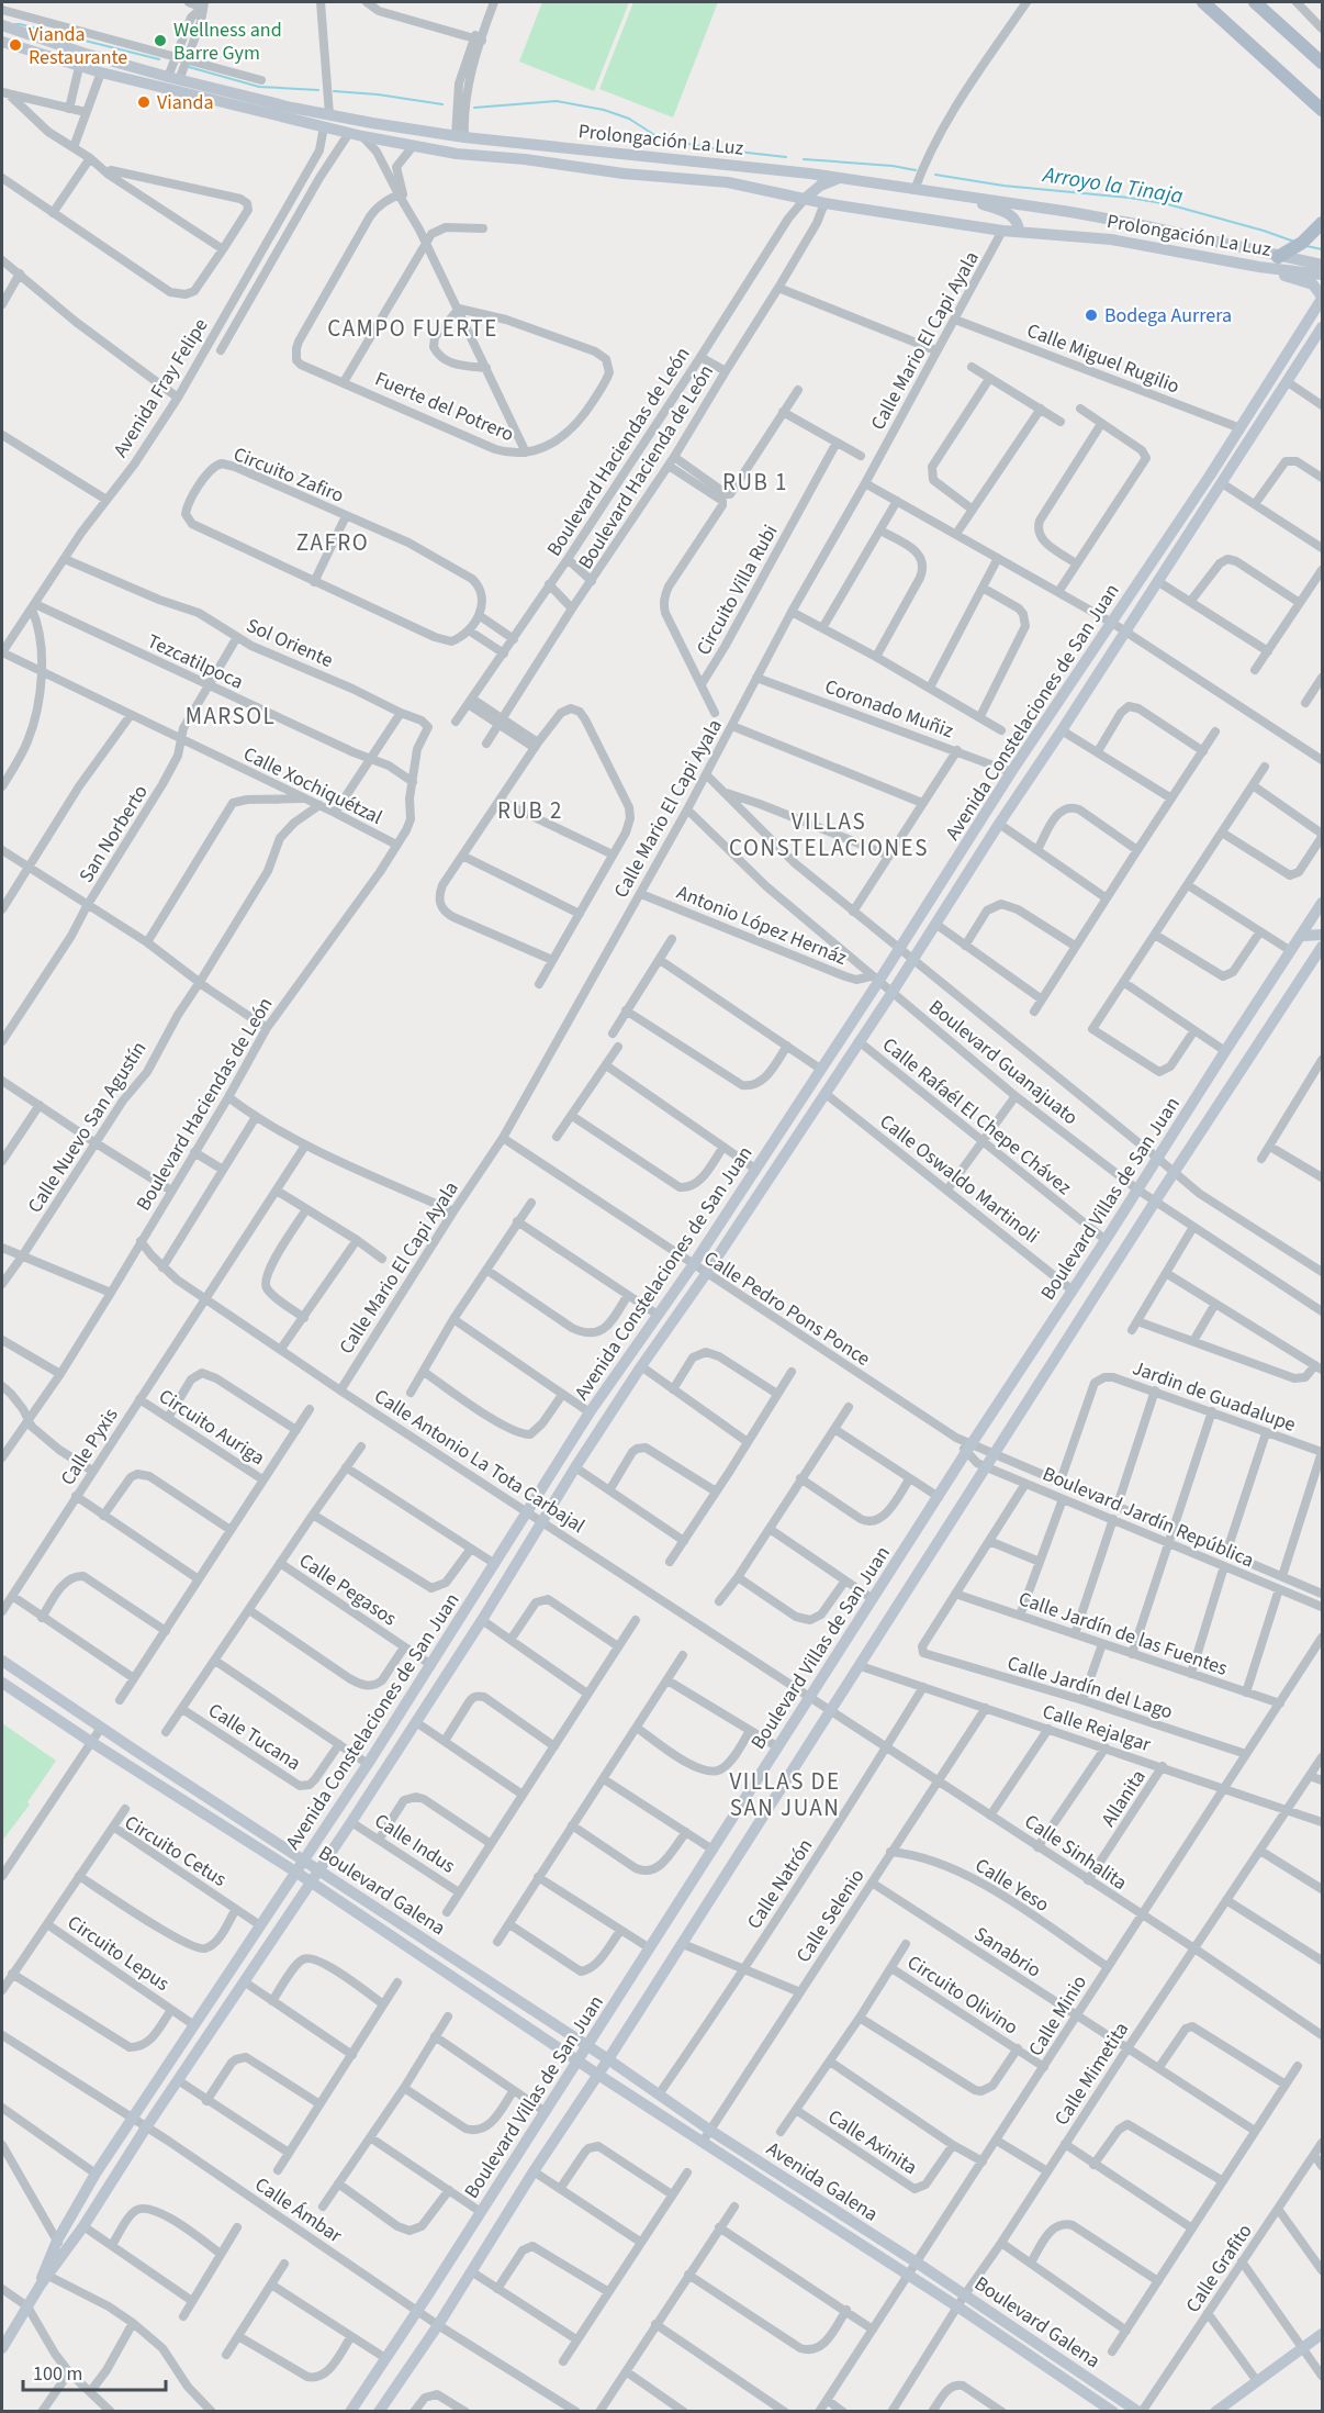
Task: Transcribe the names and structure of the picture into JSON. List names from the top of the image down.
{
  "streets": {
    "street": [
      "Prolongación La Luz",
      "Calle Mario El Capi Ayala",
      "Calle Miguel Rugilio",
      "Avenida Fray Felipe",
      "Fuerte del Potrero",
      "Boulevard Haciendas de León",
      "Boulevard Hacienda de León",
      "Circuito Zafiro",
      "Circuito Villa Rubi",
      "Sol Oriente",
      "Tezcatilpoca",
      "Coronado Muñiz",
      "Avenida Constelaciones de San Juan",
      "Calle Xochiquétzal",
      "San Norberto",
      "Antonio López Hernáz",
      "Boulevard Guanajuato",
      "Calle Rafaél El Chepe Chávez",
      "Calle Nuevo San Agustín",
      "Calle Oswaldo Martinoli",
      "Boulevard Villas de San Juan",
      "Calle Pedro Pons Ponce",
      "Jardin de Guadalupe",
      "Circuito Auriga",
      "Calle Pyxis",
      "Calle Antonio La Tota Carbajal",
      "Boulevard Jardín República",
      "Calle Pegasos",
      "Calle Jardín de las Fuentes",
      "Calle Jardín del Lago",
      "Calle Rejalgar",
      "Calle Tucana",
      "Allanita",
      "Calle Indus",
      "Circuito Cetus",
      "Calle Sinhalita",
      "Calle Natrón",
      "Calle Yeso",
      "Boulevard Galena",
      "Calle Selenio",
      "Sanabrio",
      "Circuito Lepus",
      "Circuito Olivino",
      "Calle Minio",
      "Calle Mimetita",
      "Calle Axinita",
      "Avenida Galena",
      "Calle Ámbar",
      "Calle Grafito"
    ]
  },
  "crossings": [
    ["Prolongación La Luz", "Calle Mario El Capi Ayala"],
    ["Prolongación La Luz", "Avenida Fray Felipe"],
    ["Prolongación La Luz", "Boulevard Haciendas de León"],
    ["Prolongación La Luz", "Boulevard Hacienda de León"],
    ["Calle Mario El Capi Ayala", "Calle Miguel Rugilio"],
    ["Calle Mario El Capi Ayala", "Coronado Muñiz"],
    ["Calle Mario El Capi Ayala", "Antonio López Hernáz"],
    ["Calle Mario El Capi Ayala", "Boulevard Guanajuato"],
    ["Calle Mario El Capi Ayala", "Calle Pedro Pons Ponce"],
    ["Calle Mario El Capi Ayala", "Calle Antonio La Tota Carbajal"],
    ["Calle Miguel Rugilio", "Avenida Constelaciones de San Juan"],
    ["Avenida Fray Felipe", "Sol Oriente"],
    ["Avenida Fray Felipe", "Tezcatilpoca"],
    ["Avenida Fray Felipe", "Calle Xochiquétzal"],
    ["Boulevard Haciendas de León", "Sol Oriente"],
    ["Boulevard Haciendas de León", "Tezcatilpoca"],
    ["Boulevard Haciendas de León", "Calle Xochiquétzal"],
    ["Boulevard Haciendas de León", "Calle Antonio La Tota Carbajal"],
    ["Boulevard Hacienda de León", "Circuito Villa Rubi"],
    ["Sol Oriente", "San Norberto"],
    ["Tezcatilpoca", "San Norberto"],
    ["Coronado Muñiz", "Avenida Constelaciones de San Juan"],
    ["Avenida Constelaciones de San Juan", "Antonio López Hernáz"],
    ["Avenida Constelaciones de San Juan", "Boulevard Guanajuato"],
    ["Avenida Constelaciones de San Juan", "Calle Rafaél El Chepe Chávez"],
    ["Avenida Constelaciones de San Juan", "Calle Oswaldo Martinoli"],
    ["Avenida Constelaciones de San Juan", "Calle Pedro Pons Ponce"],
    ["Avenida Constelaciones de San Juan", "Calle Antonio La Tota Carbajal"],
    ["Avenida Constelaciones de San Juan", "Calle Pegasos"],
    ["Avenida Constelaciones de San Juan", "Calle Tucana"],
    ["Avenida Constelaciones de San Juan", "Calle Indus"],
    ["Avenida Constelaciones de San Juan", "Circuito Cetus"],
    ["Avenida Constelaciones de San Juan", "Boulevard Galena"],
    ["Avenida Constelaciones de San Juan", "Circuito Lepus"],
    ["Avenida Constelaciones de San Juan", "Calle Ámbar"],
    ["Calle Xochiquétzal", "San Norberto"],
    ["Calle Xochiquétzal", "Calle Nuevo San Agustín"],
    ["Antonio López Hernáz", "Boulevard Guanajuato"],
    ["Boulevard Guanajuato", "Boulevard Villas de San Juan"],
    ["Calle Rafaél El Chepe Chávez", "Boulevard Villas de San Juan"],
    ["Calle Oswaldo Martinoli", "Boulevard Villas de San Juan"],
    ["Boulevard Villas de San Juan", "Calle Pedro Pons Ponce"],
    ["Boulevard Villas de San Juan", "Calle Antonio La Tota Carbajal"],
    ["Boulevard Villas de San Juan", "Boulevard Jardín República"],
    ["Boulevard Villas de San Juan", "Calle Rejalgar"],
    ["Boulevard Villas de San Juan", "Calle Sinhalita"],
    ["Boulevard Villas de San Juan", "Boulevard Galena"],
    ["Boulevard Villas de San Juan", "Calle Ámbar"],
    ["Calle Pedro Pons Ponce", "Boulevard Jardín República"],
    ["Jardin de Guadalupe", "Boulevard Jardín República"],
    ["Circuito Auriga", "Calle Pyxis"],
    ["Calle Pyxis", "Calle Antonio La Tota Carbajal"],
    ["Calle Antonio La Tota Carbajal", "Calle Sinhalita"],
    ["Calle Jardín de las Fuentes", "Calle Jardín del Lago"],
    ["Calle Jardín de las Fuentes", "Calle Minio"],
    ["Calle Jardín del Lago", "Calle Minio"],
    ["Calle Rejalgar", "Allanita"],
    ["Calle Rejalgar", "Calle Natrón"],
    ["Calle Rejalgar", "Calle Selenio"],
    ["Calle Rejalgar", "Calle Minio"],
    ["Calle Rejalgar", "Calle Mimetita"],
    ["Allanita", "Calle Sinhalita"],
    ["Circuito Cetus", "Circuito Lepus"],
    ["Calle Sinhalita", "Calle Natrón"],
    ["Calle Sinhalita", "Calle Selenio"],
    ["Calle Sinhalita", "Calle Minio"],
    ["Calle Sinhalita", "Calle Mimetita"],
    ["Calle Natrón", "Boulevard Galena"],
    ["Calle Yeso", "Calle Selenio"],
    ["Calle Yeso", "Calle Minio"],
    ["Boulevard Galena", "Calle Selenio"],
    ["Boulevard Galena", "Calle Minio"],
    ["Boulevard Galena", "Calle Mimetita"],
    ["Boulevard Galena", "Avenida Galena"],
    ["Boulevard Galena", "Calle Grafito"],
    ["Calle Selenio", "Sanabrio"],
    ["Calle Selenio", "Avenida Galena"],
    ["Sanabrio", "Calle Minio"],
    ["Sanabrio", "Calle Mimetita"],
    ["Circuito Olivino", "Calle Minio"],
    ["Calle Minio", "Avenida Galena"]
  ],
  "districts": [
    "CAMPO FUERTE",
    "RUB 1",
    "ZAFRO",
    "MARSOL",
    "RUB 2",
    "VILLAS CONSTELACIONES",
    "VILLAS DE SAN JUAN"
  ],
  "water": ["Arroyo la Tinaja"],
  "places": [
    "Wellness and Barre Gym",
    "Vianda Restaurante",
    "Vianda",
    "Bodega Aurrera"
  ],
  "scale_bar": "100 m"
}
